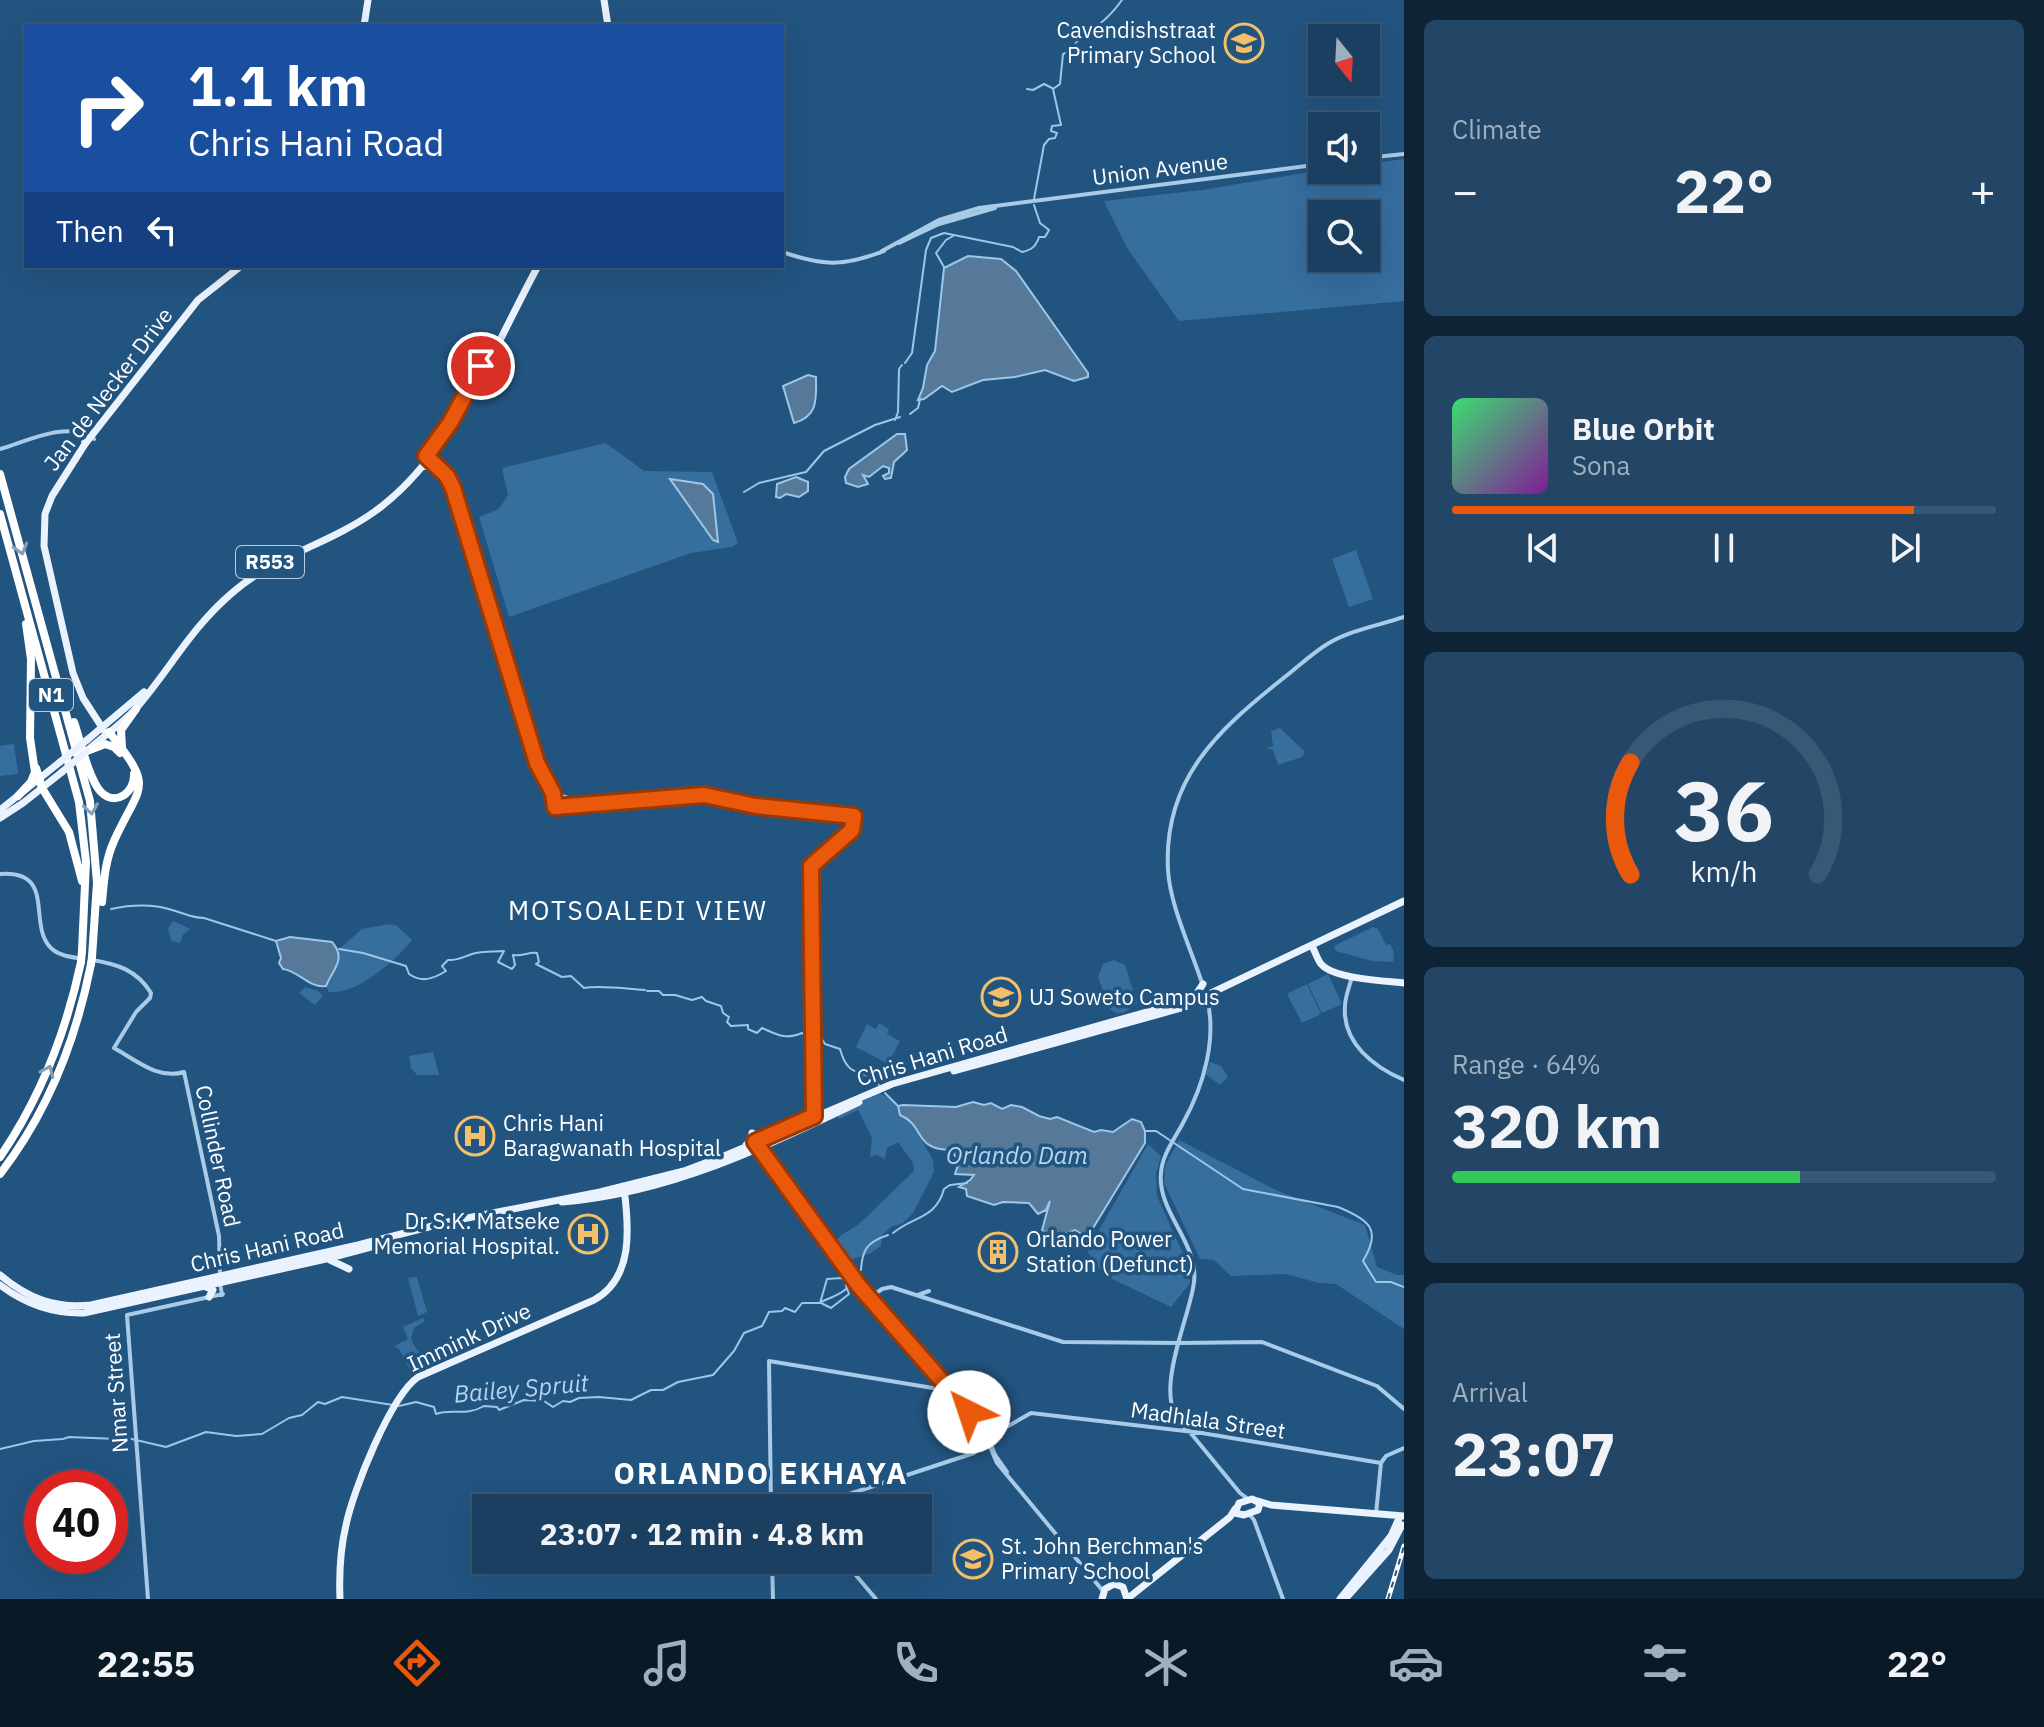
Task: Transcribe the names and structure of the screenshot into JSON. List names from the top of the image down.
{
  "streets": {
    "highway": ["N1"],
    "main road": [
      "Jan de Necker Drive",
      "R553",
      "Chris Hani Road",
      "Immink Drive"
    ],
    "street": [
      "Union Avenue",
      "Collinder Road",
      "Nmar Street",
      "Madhlala Street"
    ]
  },
  "crossings": [
    ["Jan de Necker Drive", "R553"],
    ["Chris Hani Road", "Collinder Road"],
    ["Chris Hani Road", "Immink Drive"],
    ["Chris Hani Road", "Nmar Street"],
    ["Collinder Road", "Nmar Street"]
  ],
  "districts": ["MOTSOALEDI VIEW", "ORLANDO EKHAYA"],
  "water": ["Orlando Dam", "Bailey Spruit"],
  "places": {
    "school or university": ["Cavendishstraat Primary School", "UJ Soweto Campus", "St. John Berchman's Primary School"],
    "hospital": ["Chris Hani Baragwanath Hospital", "Dr S.K. Matseke Memorial Hospital."],
    "building": ["Orlando Power Station (Defunct)"]
  },
  "north": "bottom",
  "page": {
    "tile": [
      "Climate",
      ["Range · 64%", "320 km"],
      ["Arrival", "23:07"]
    ],
    "turn": ["1.1 km", "Chris Hani Road"],
    "heat": ["−", "22°", "+"],
    "then": "Then",
    "song": ["Blue Orbit", "Sona"],
    "limit": "40",
    "trip": "23:07 · 12 min · 4.8 km",
    "tabs": ["22:55", "22°"],
    "gauge": ["36", "km/h"]
  }
}
